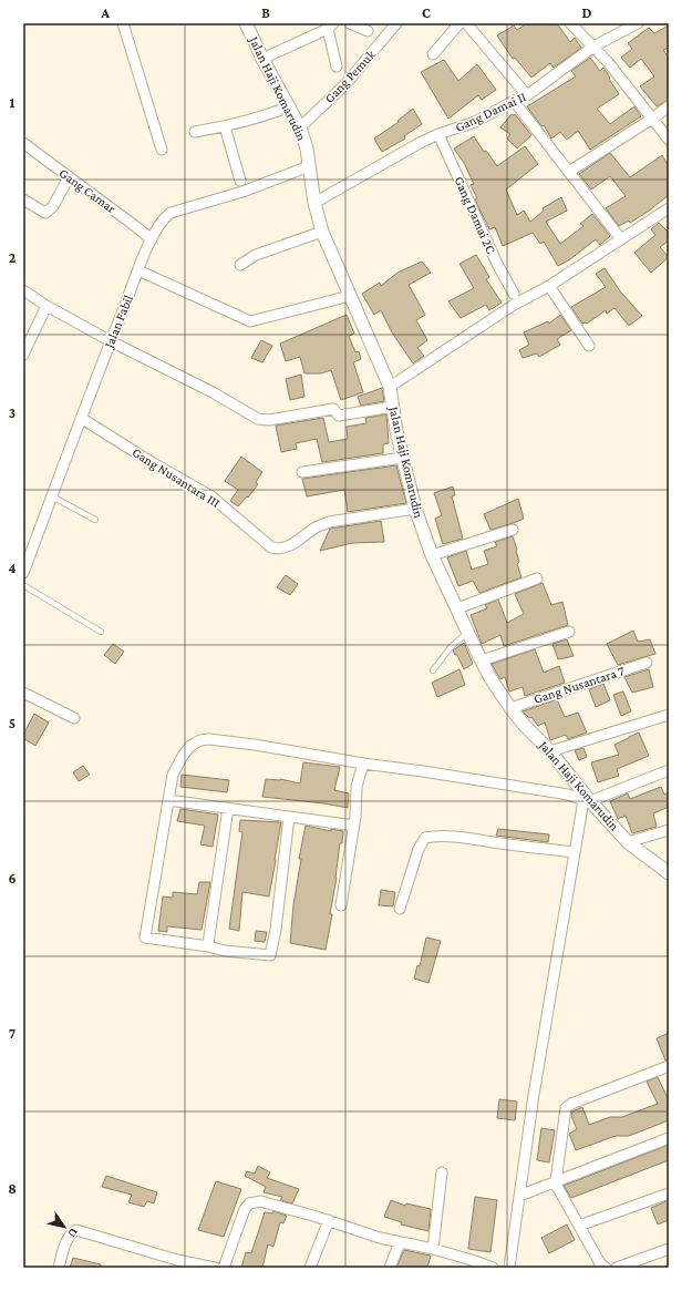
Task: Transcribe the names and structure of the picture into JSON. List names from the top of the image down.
{
  "streets": {
    "street": [
      "Gang Pemuk",
      "Jalan Haji Komarudin",
      "Gang Damai II",
      "Gang Camar",
      "Gang Damai 2C",
      "Jalan Fabil",
      "Gang Nusantara III",
      "Gang Nusantara 7"
    ]
  },
  "crossings": [
    ["Gang Pemuk", "Jalan Haji Komarudin"],
    ["Jalan Haji Komarudin", "Gang Damai II"],
    ["Jalan Haji Komarudin", "Jalan Fabil"],
    ["Jalan Haji Komarudin", "Gang Nusantara III"],
    ["Jalan Haji Komarudin", "Gang Nusantara 7"],
    ["Gang Damai II", "Gang Damai 2C"],
    ["Gang Camar", "Jalan Fabil"],
    ["Jalan Fabil", "Gang Nusantara III"]
  ],
  "north": "bottom right",
  "grid": {
    "columns": [
      "A",
      "B",
      "C",
      "D"
    ],
    "rows": [
      "1",
      "2",
      "3",
      "4",
      "5",
      "6",
      "7",
      "8"
    ]
  }
}
